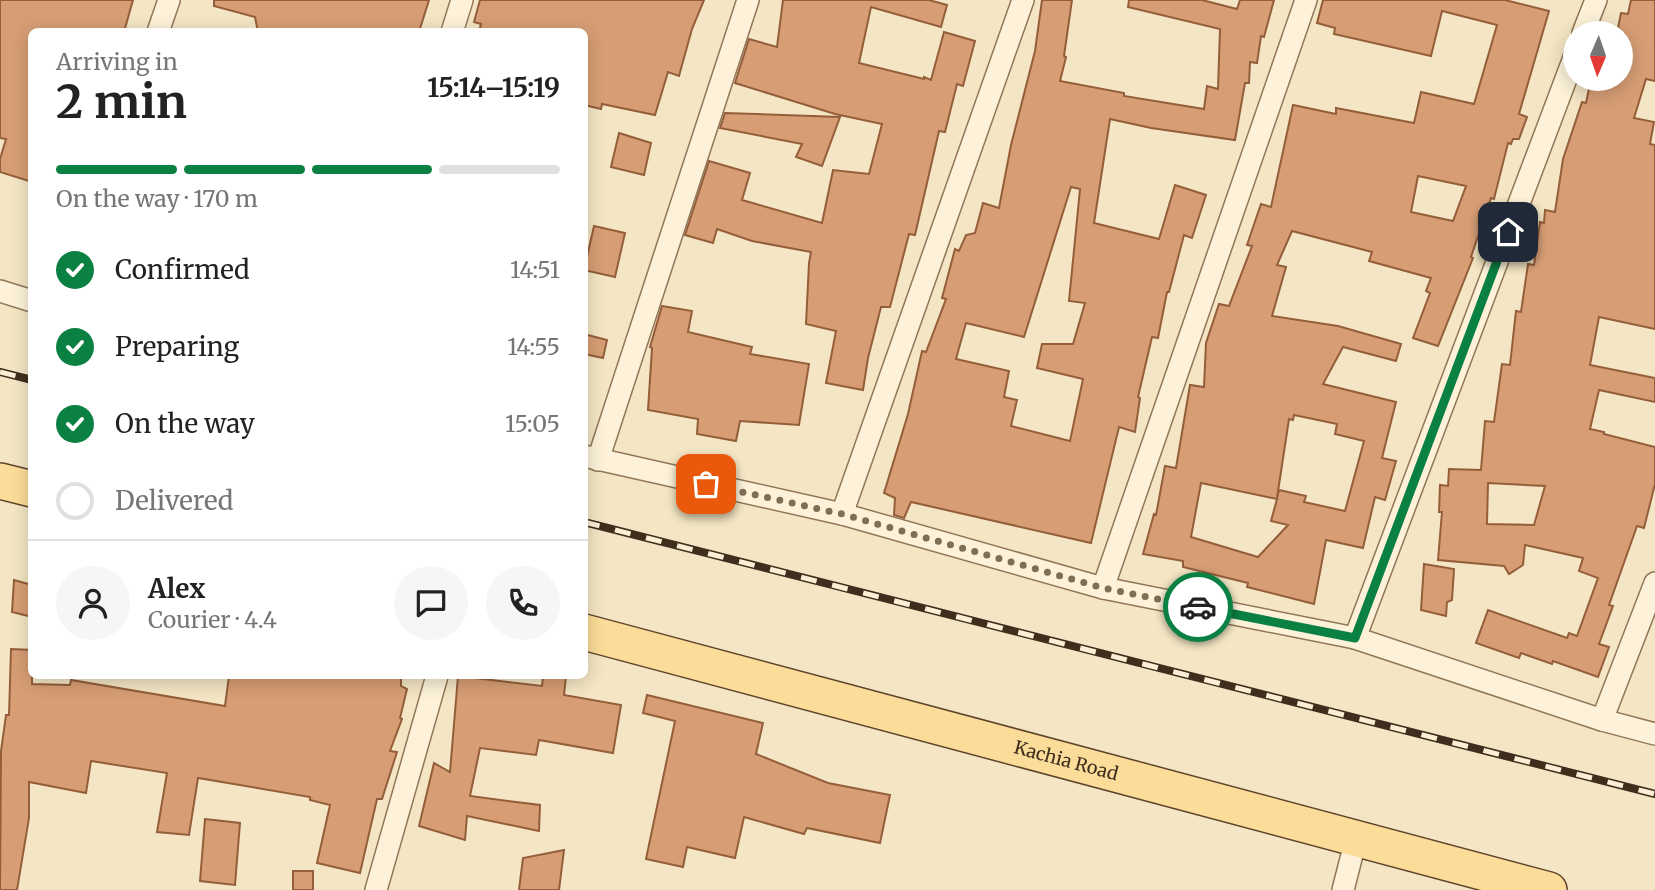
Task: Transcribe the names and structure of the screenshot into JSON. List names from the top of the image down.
{
  "streets": {
    "main road": ["Kachia Road"]
  },
  "north": "bottom",
  "page": {
    "heading": ["2 min", "Arriving in", "15:14–15:19"],
    "panel": ["Alex", "Courier · 4.4"],
    "bar": "On the way · 170 m",
    "list": [
      ["Confirmed", "14:51"],
      ["Preparing", "14:55"],
      ["On the way", "15:05"],
      "Delivered"
    ]
  }
}
